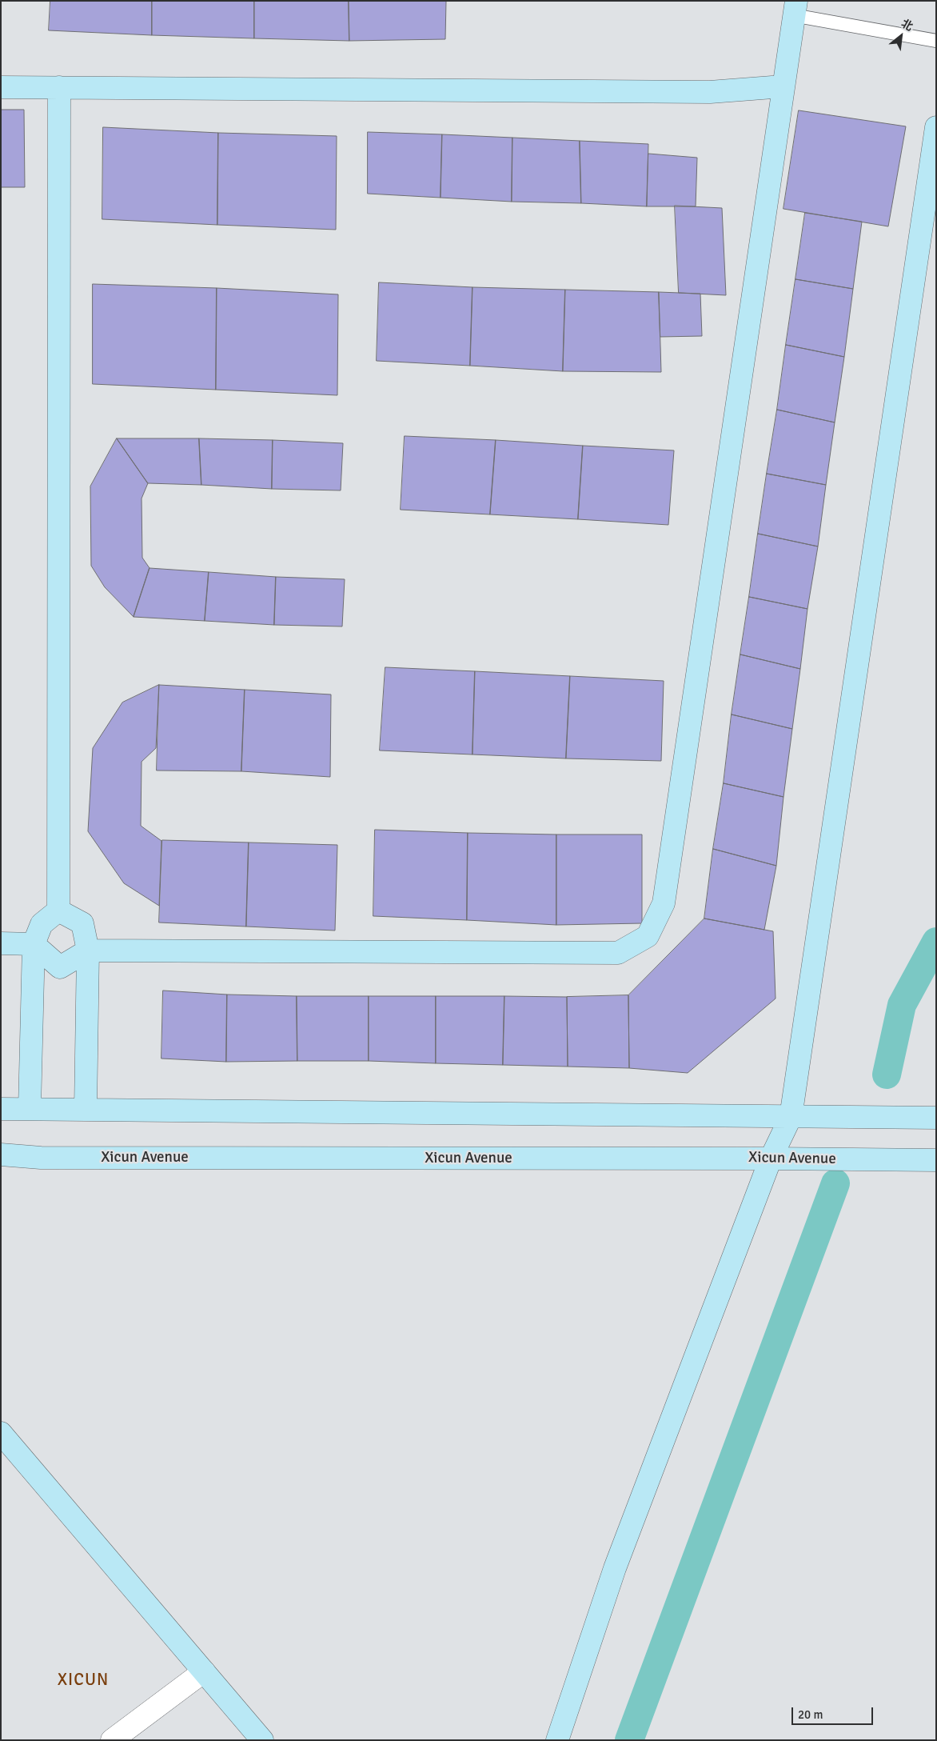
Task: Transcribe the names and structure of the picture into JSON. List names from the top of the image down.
{
  "streets": {
    "street": ["Xicun Avenue"]
  },
  "districts": ["XICUN"],
  "scale_bar": "20 m",
  "north": "top right"
}
